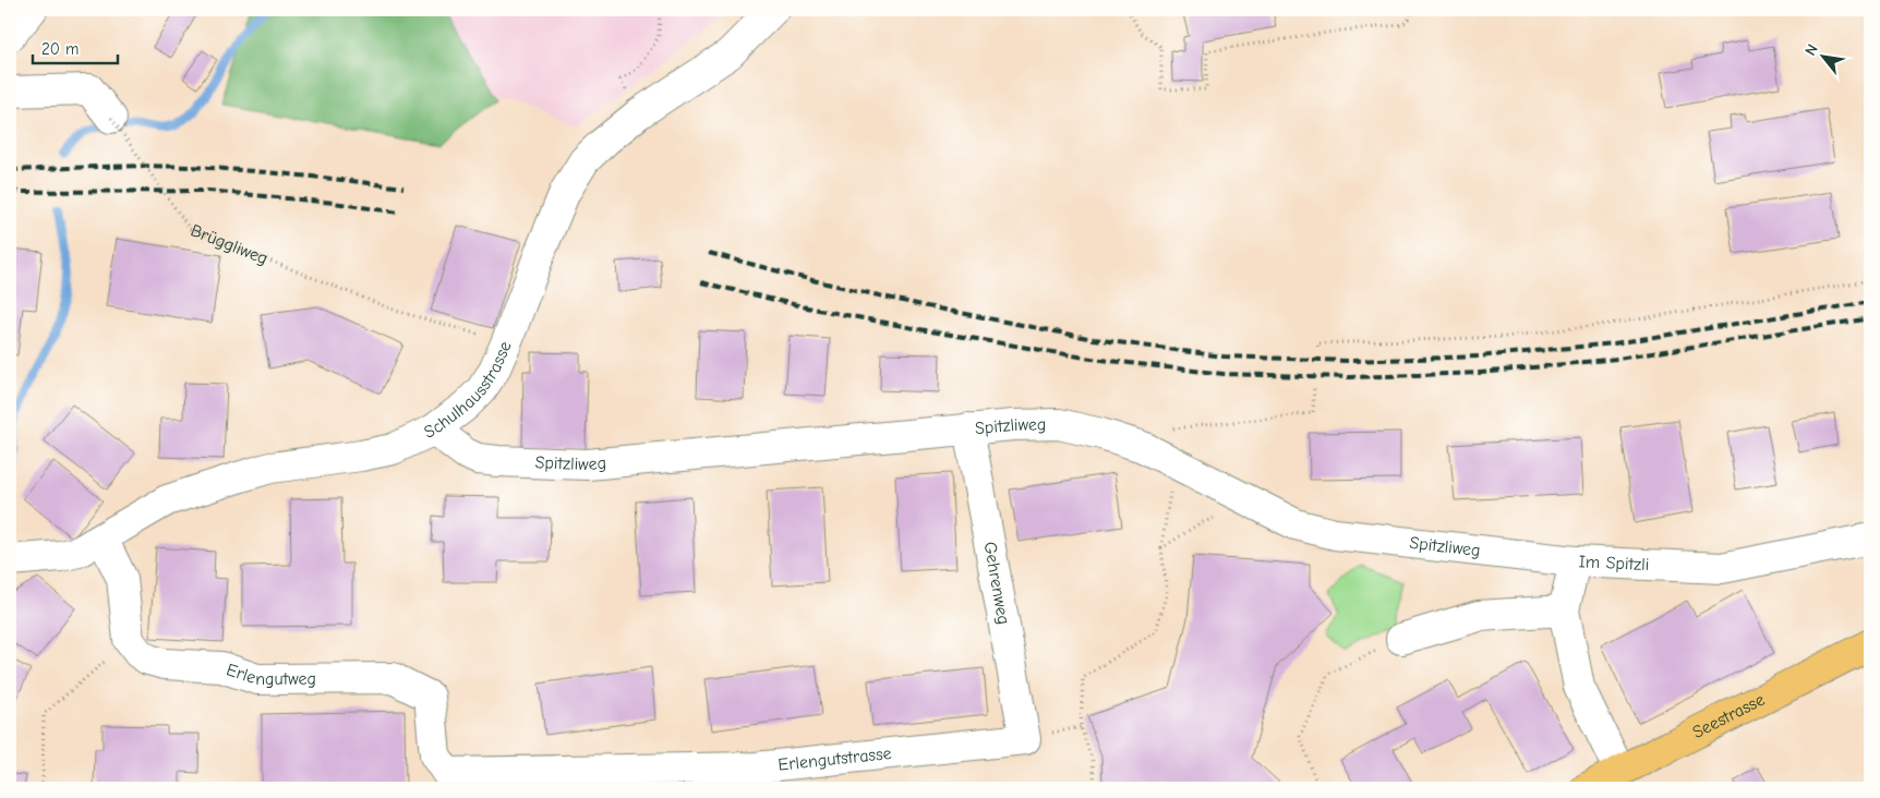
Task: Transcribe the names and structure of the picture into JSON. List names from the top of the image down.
{
  "streets": {
    "main road": ["Seestrasse"],
    "street": [
      "Schulhausstrasse",
      "Spitzliweg",
      "Im Spitzli",
      "Gehrenweg",
      "Erlengutweg",
      "Erlengutstrasse"
    ],
    "path": ["Brüggliweg"]
  },
  "crossings": [
    ["Brüggliweg", "Schulhausstrasse"],
    ["Schulhausstrasse", "Spitzliweg"],
    ["Spitzliweg", "Im Spitzli"],
    ["Spitzliweg", "Gehrenweg"],
    ["Im Spitzli", "Seestrasse"],
    ["Gehrenweg", "Erlengutstrasse"],
    ["Erlengutweg", "Erlengutstrasse"]
  ],
  "scale_bar": "20 m",
  "north": "top left"
}
